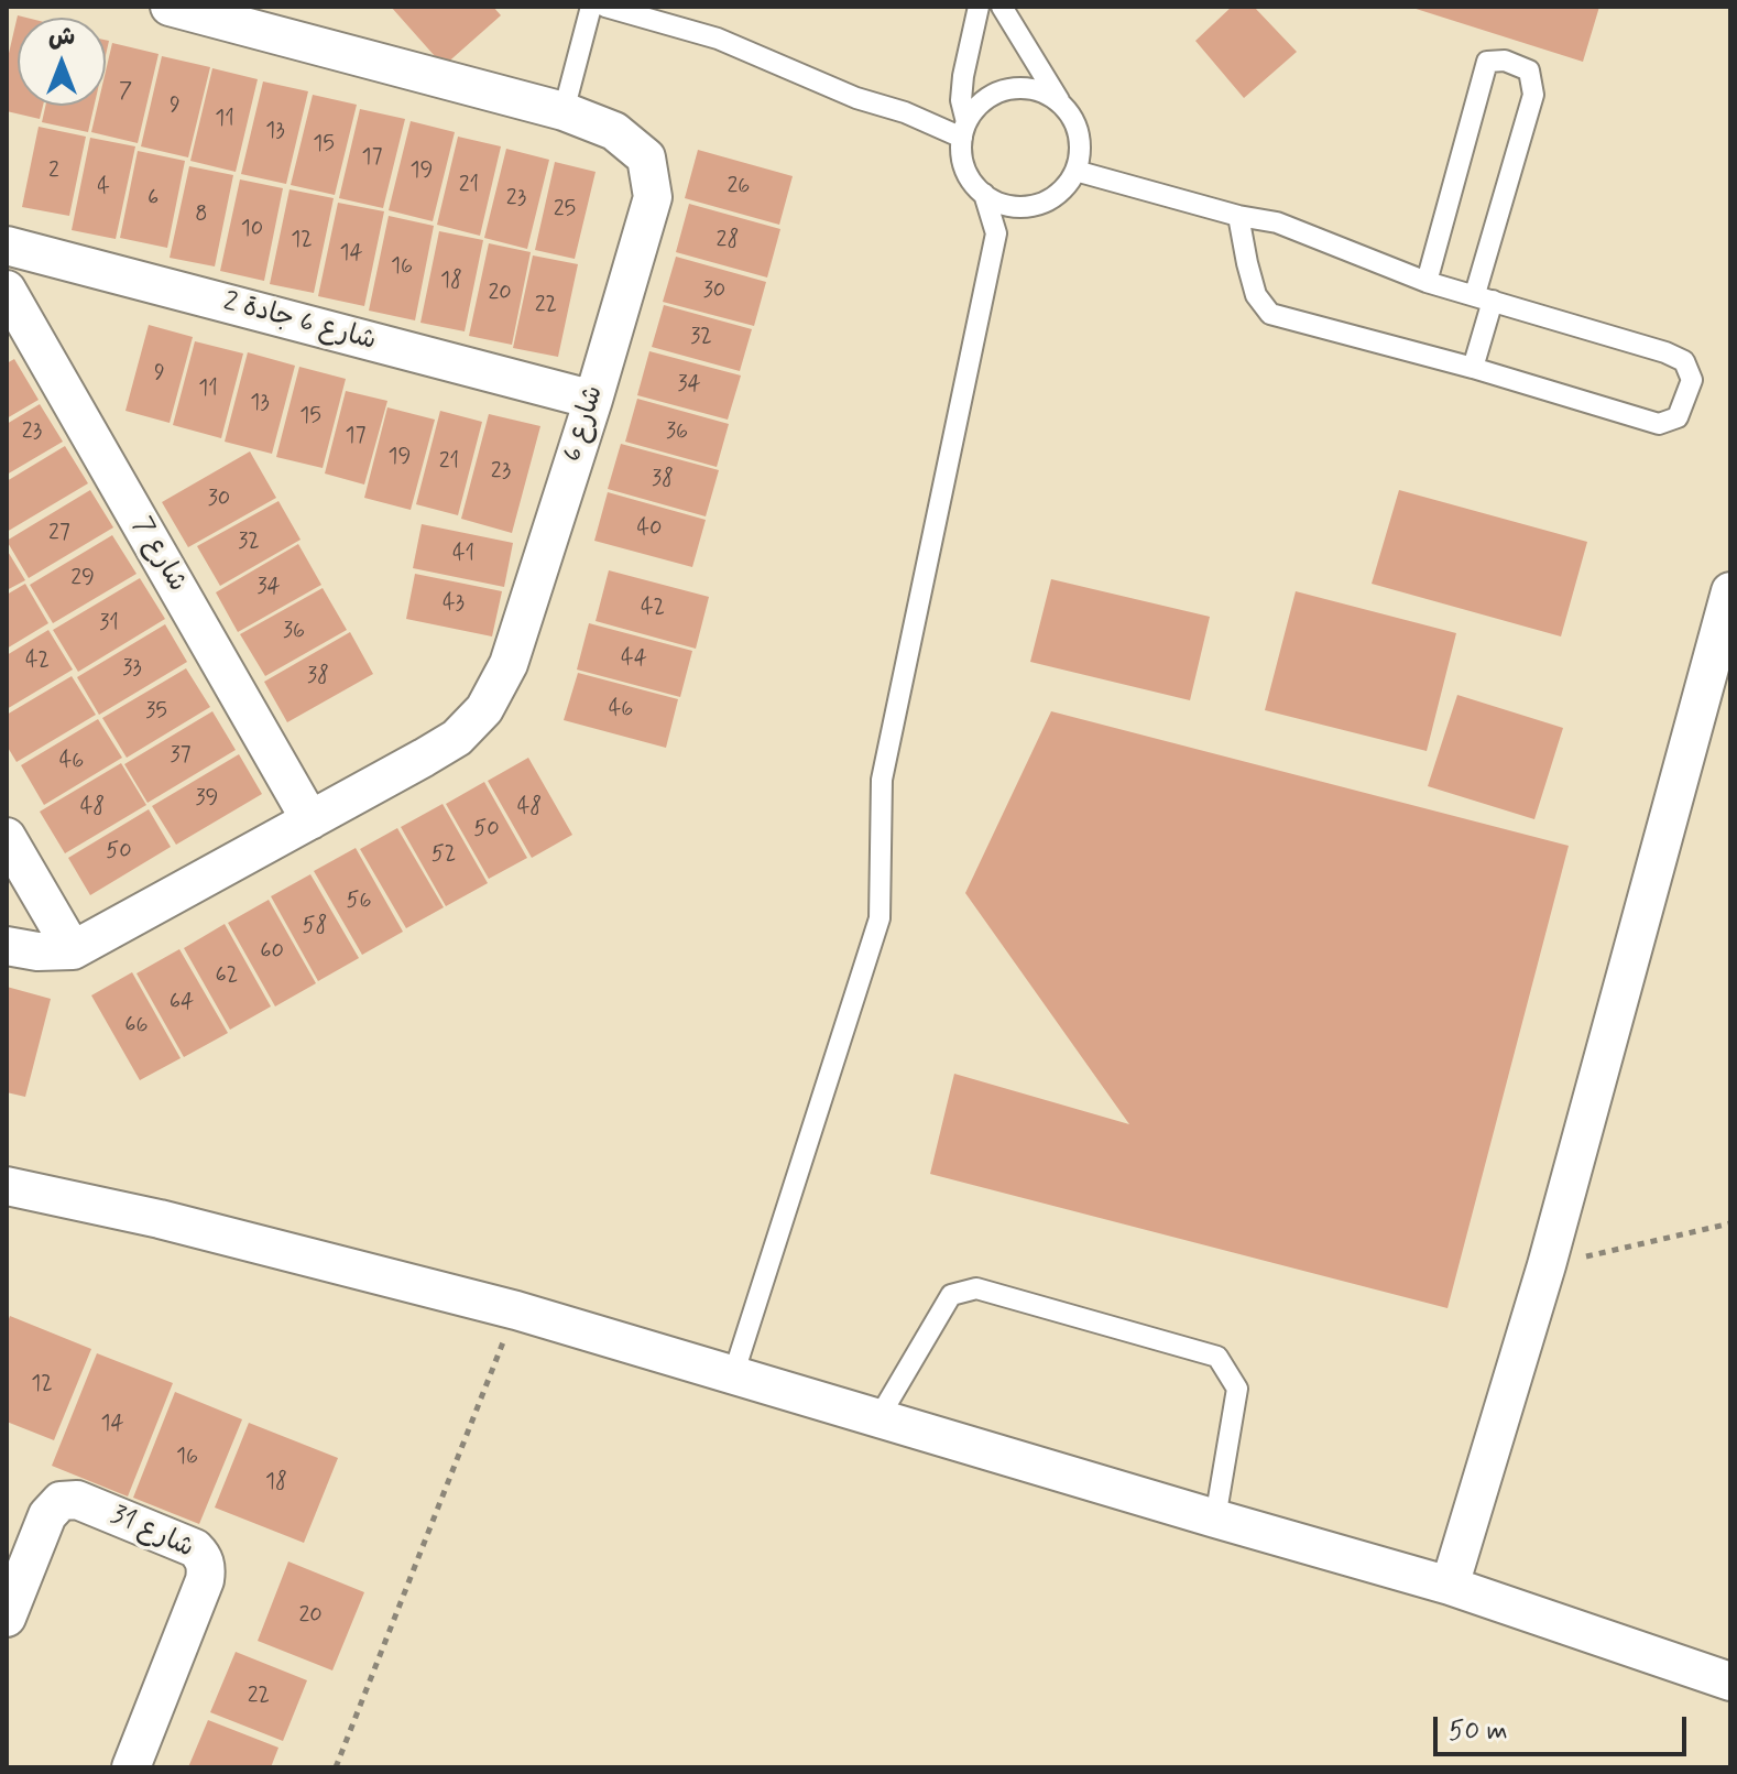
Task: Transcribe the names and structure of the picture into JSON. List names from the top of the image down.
{
  "streets": {
    "street": [
      "شارع 6 جادة 2",
      "شارع 6",
      "شارع 7",
      "شارع 31"
    ]
  },
  "crossings": [
    ["شارع 6 جادة 2", "شارع 6"],
    ["شارع 6", "شارع 7"]
  ],
  "house_numbers": [
    "7",
    "9",
    "11",
    "13",
    "15",
    "17",
    "2",
    "19",
    "21",
    "26",
    "4",
    "6",
    "23",
    "25",
    "8",
    "10",
    "12",
    "28",
    "14",
    "16",
    "18",
    "30",
    "20",
    "22",
    "32",
    "9",
    "34",
    "11",
    "13",
    "15",
    "23",
    "36",
    "17",
    "19",
    "21",
    "23",
    "38",
    "30",
    "40",
    "27",
    "32",
    "41",
    "29",
    "34",
    "43",
    "42",
    "31",
    "36",
    "44",
    "42",
    "33",
    "38",
    "46",
    "35",
    "37",
    "46",
    "39",
    "48",
    "48",
    "50",
    "50",
    "52",
    "56",
    "58",
    "60",
    "62",
    "64",
    "66",
    "12",
    "14",
    "16",
    "18",
    "20",
    "22"
  ],
  "scale_bar": "50 m",
  "north": "top"
}
